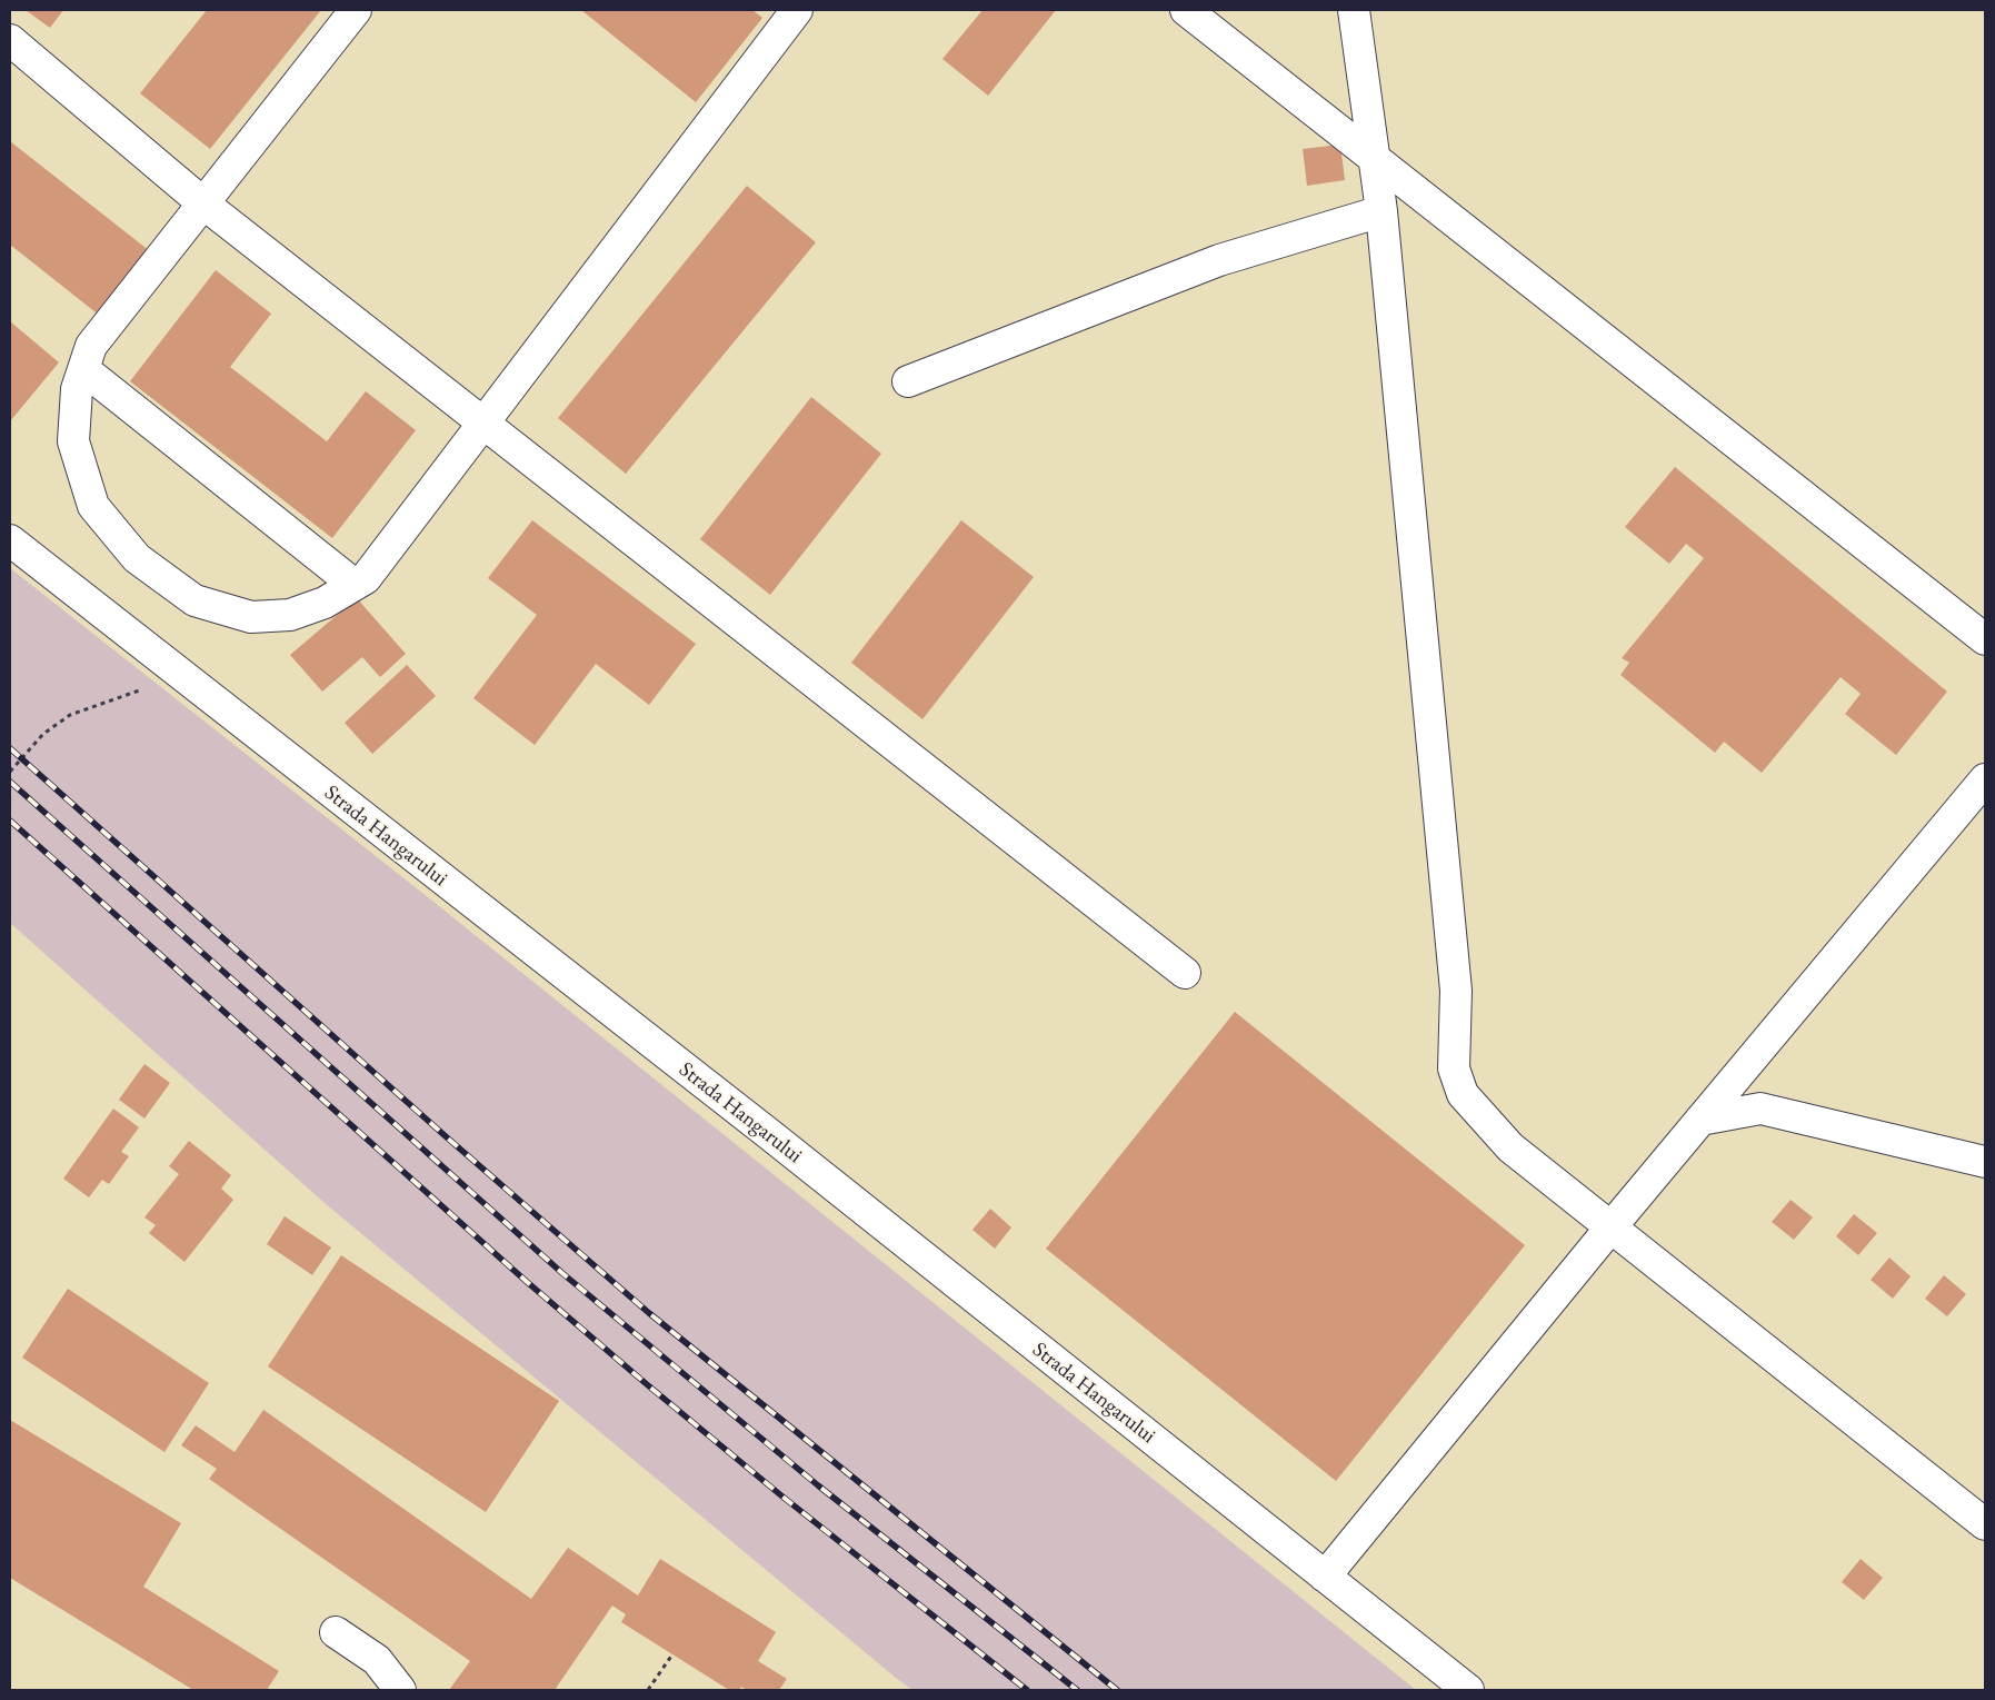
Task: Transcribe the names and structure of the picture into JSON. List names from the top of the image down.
{
  "streets": {
    "street": ["Strada Hangarului"]
  }
}
